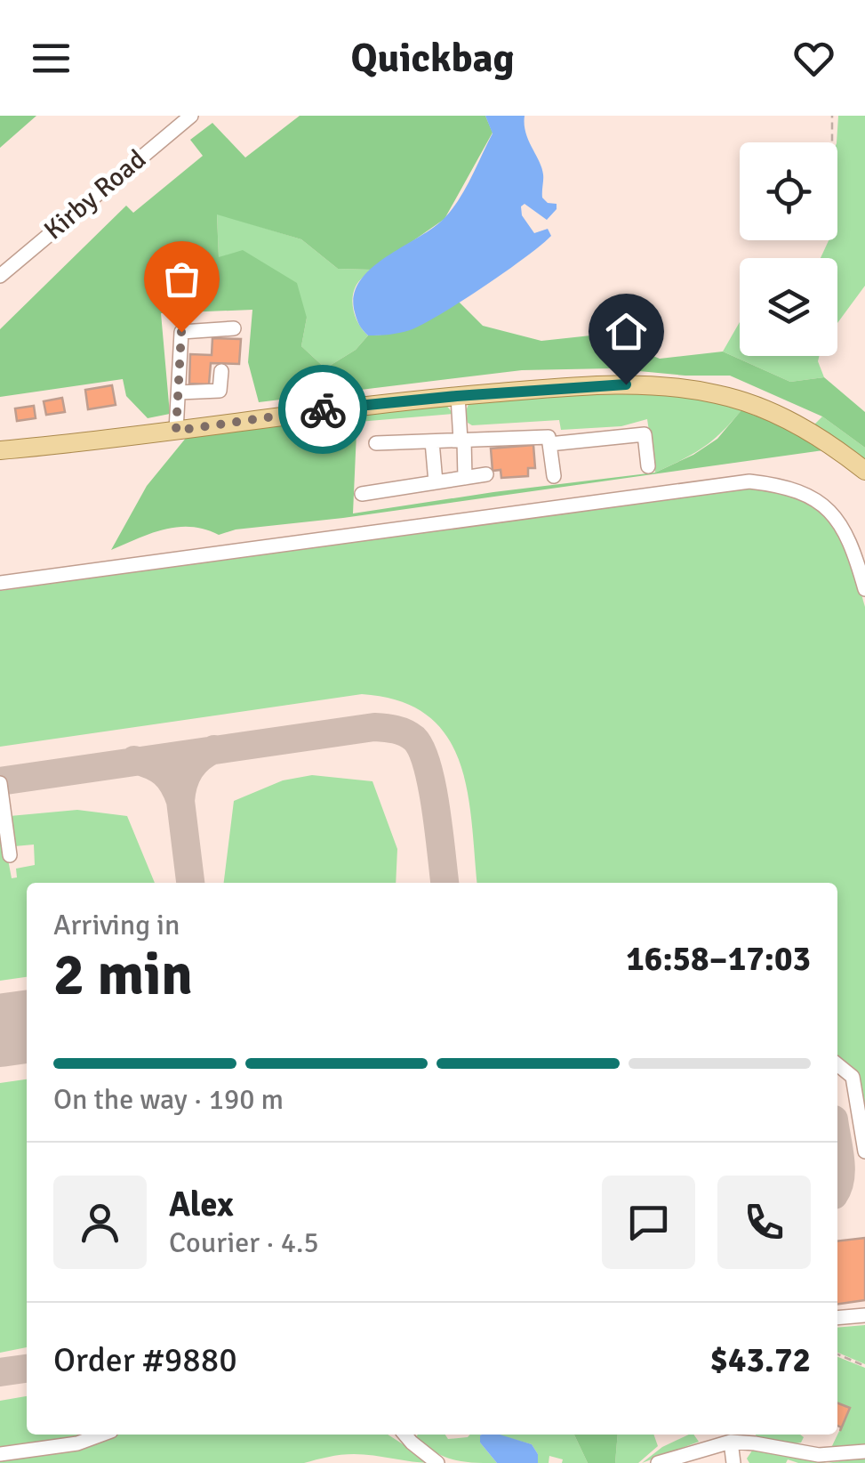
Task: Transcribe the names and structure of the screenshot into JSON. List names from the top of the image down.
{
  "streets": {
    "street": ["Kirby Road"]
  },
  "page": {
    "header": "Quickbag",
    "heading": ["2 min", "Arriving in", "16:58–17:03"],
    "panel": [
      "Alex",
      "Courier · 4.5",
      "Order #9880",
      "$43.72"
    ],
    "bar": "On the way · 190 m"
  }
}
